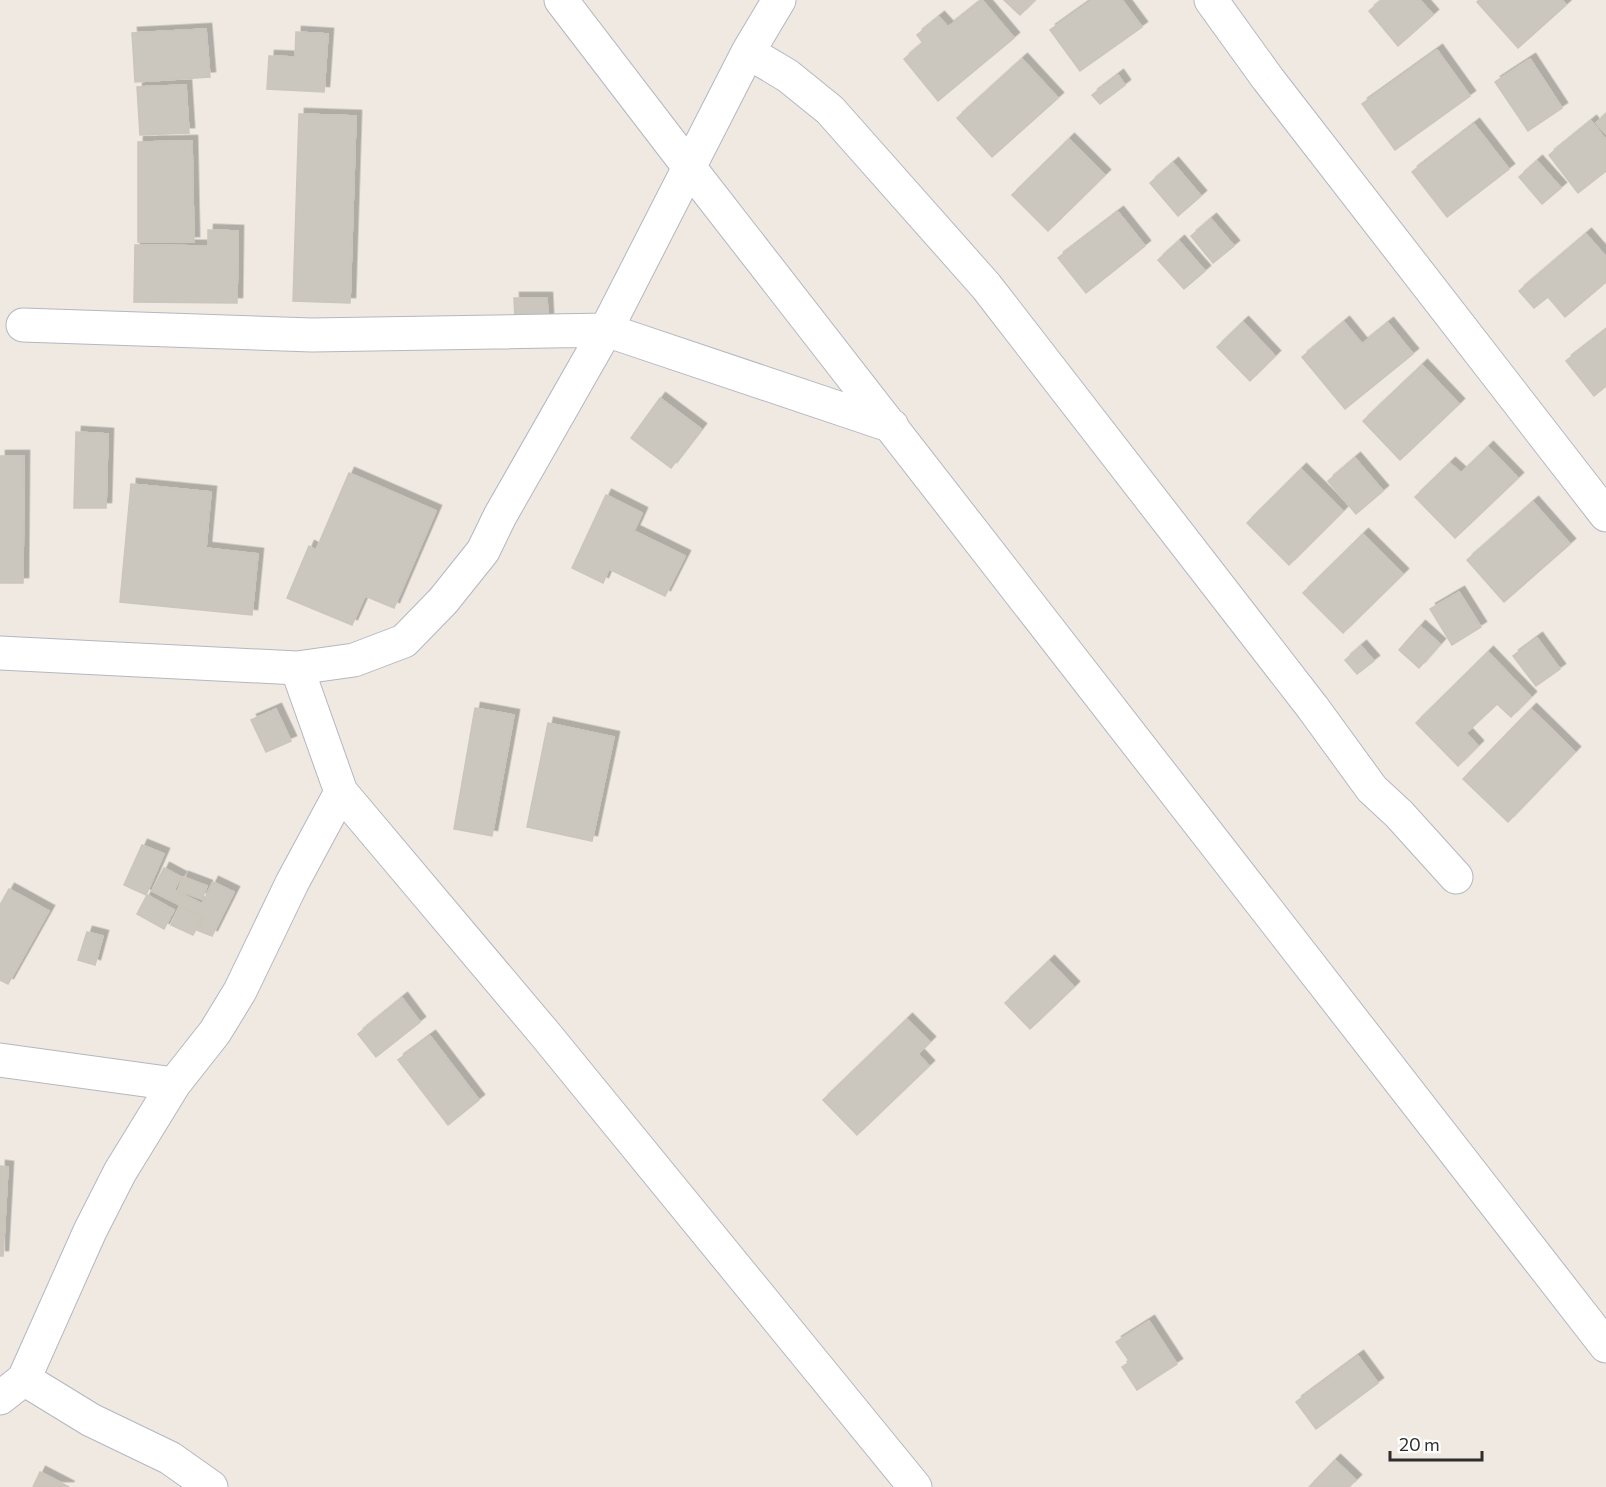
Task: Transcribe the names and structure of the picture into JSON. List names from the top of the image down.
{
  "scale_bar": "20 m"
}
